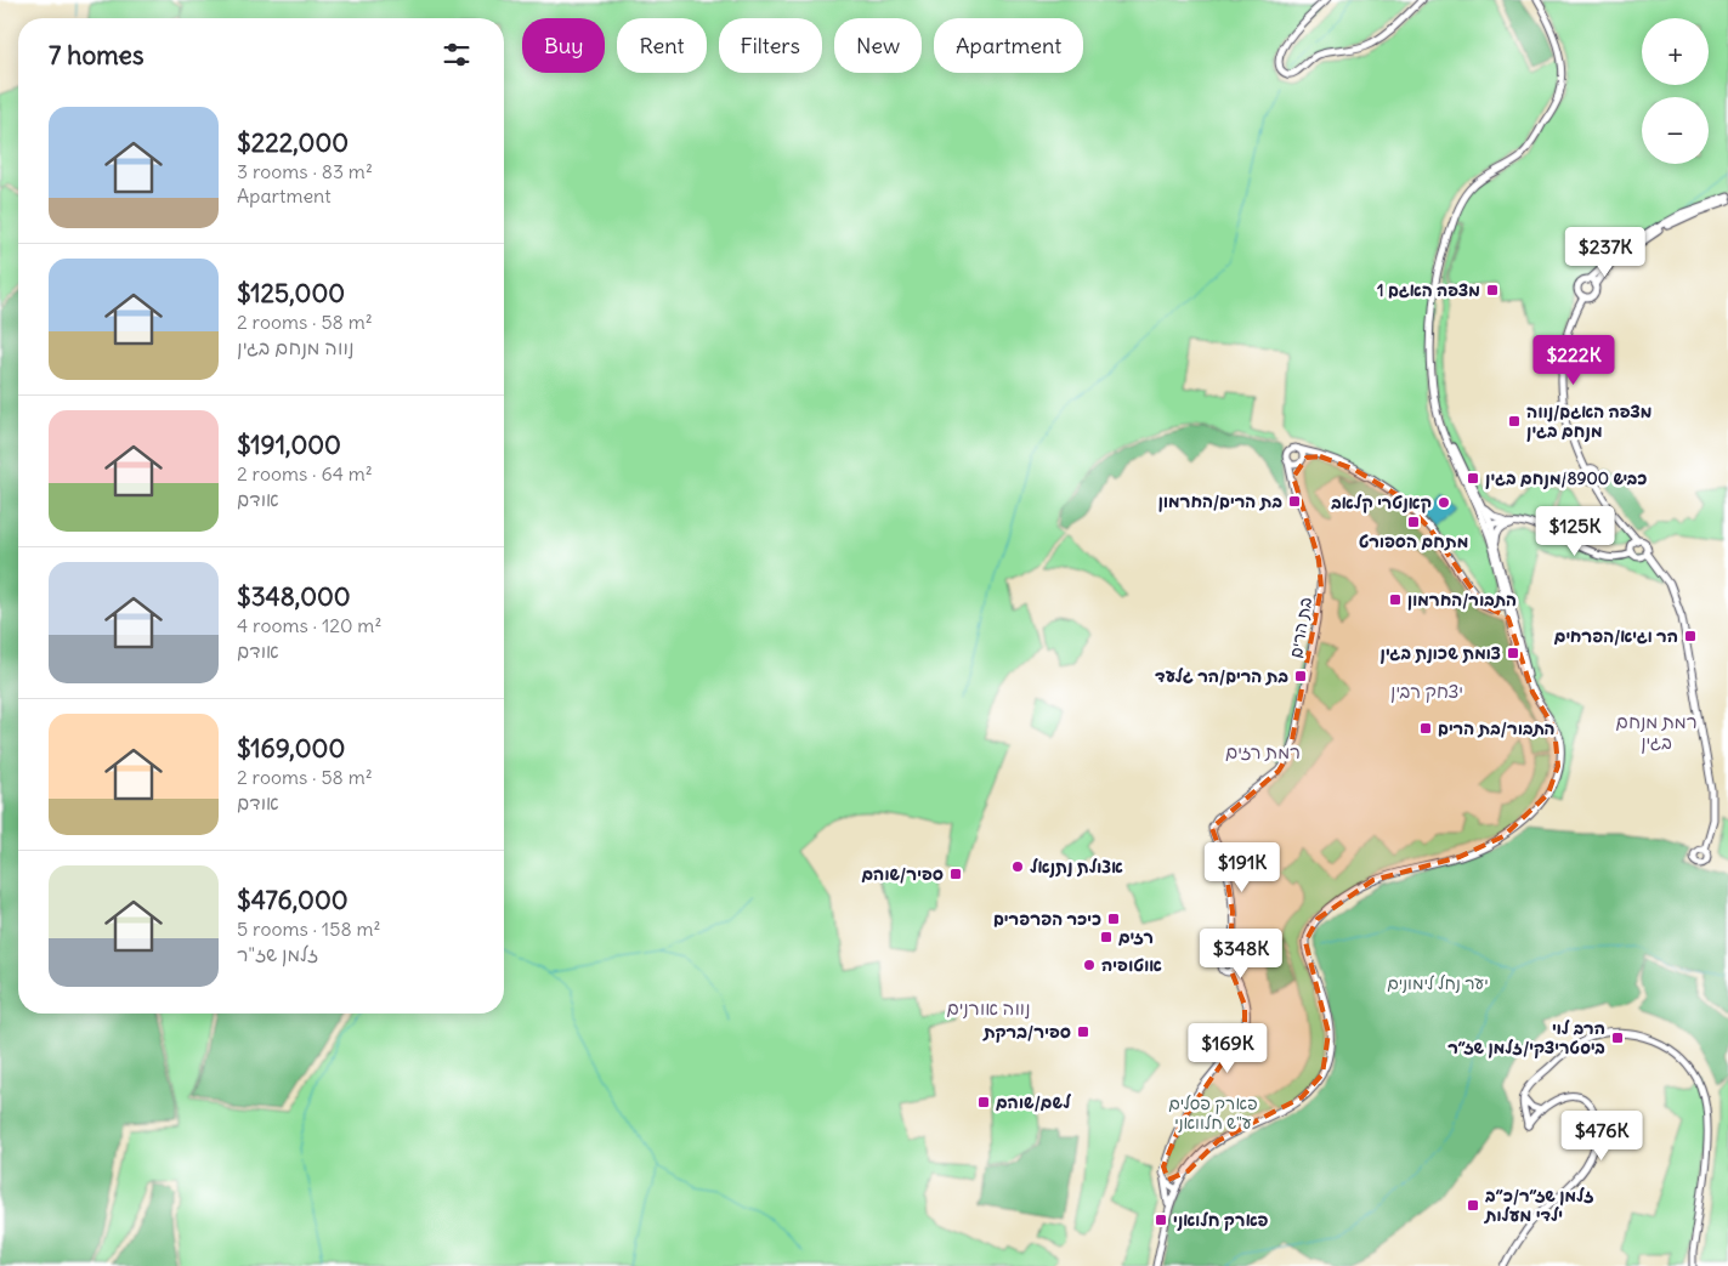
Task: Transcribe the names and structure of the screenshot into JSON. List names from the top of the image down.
{
  "streets": {
    "street": ["בת הרים"]
  },
  "districts": [
    "יצחק רבין",
    "רמת מנחם בגין",
    "רמת רזים",
    "נווה אורנים"
  ],
  "parks": ["יער נחל לימונים", "פארק פסלים ע\"ש חלוואני"],
  "places": {
    "transit": [
      "מצפה האגם 1",
      "מצפה האגם/נווה מנחם בגין",
      "כביש 8900/מנחם בגין",
      "בת הרים/החרמון",
      "מתחם הספורט",
      "התבור/החרמון",
      "הר וגיא/הפרחים",
      "צומת שכונת בגין",
      "בת הרים/הר גלעד",
      "התבור/בת הרים",
      "ספיר/שוהם",
      "כיכר הפרפרים",
      "רזים",
      "ספיר/ברקת",
      "הרב לוי ביסטריצקי/זלמן שז״ר",
      "לשם/שוהם",
      "זלמן שז״ר/כ״ב ילדי מעלות",
      "פארק חלואני"
    ],
    "other": ["קאנטרי קלאב", "אצולת נתנאל", "אוטופיה"]
  },
  "page": {
    "map_buttons": ["+", "−"],
    "chip": [
      "Buy",
      "Rent",
      "Filters",
      "New",
      "Apartment"
    ],
    "heading": "7 homes",
    "list": [
      {
        "name": "$222,000",
        "note": "3 rooms · 83 m² · Apartment"
      },
      {
        "name": "$125,000",
        "note": "2 rooms · 58 m² · נווה מנחם בגין"
      },
      {
        "name": "$191,000",
        "note": "2 rooms · 64 m² · אודם"
      },
      {
        "name": "$348,000",
        "note": "4 rooms · 120 m² · אודם"
      },
      {
        "name": "$169,000",
        "note": "2 rooms · 58 m² · אודם"
      },
      {
        "name": "$476,000",
        "note": "5 rooms · 158 m² · זלמן שז\"ר"
      }
    ],
    "price": [
      "$237K",
      "$222K",
      "$125K",
      "$191K",
      "$348K",
      "$169K",
      "$476K"
    ]
  }
}
